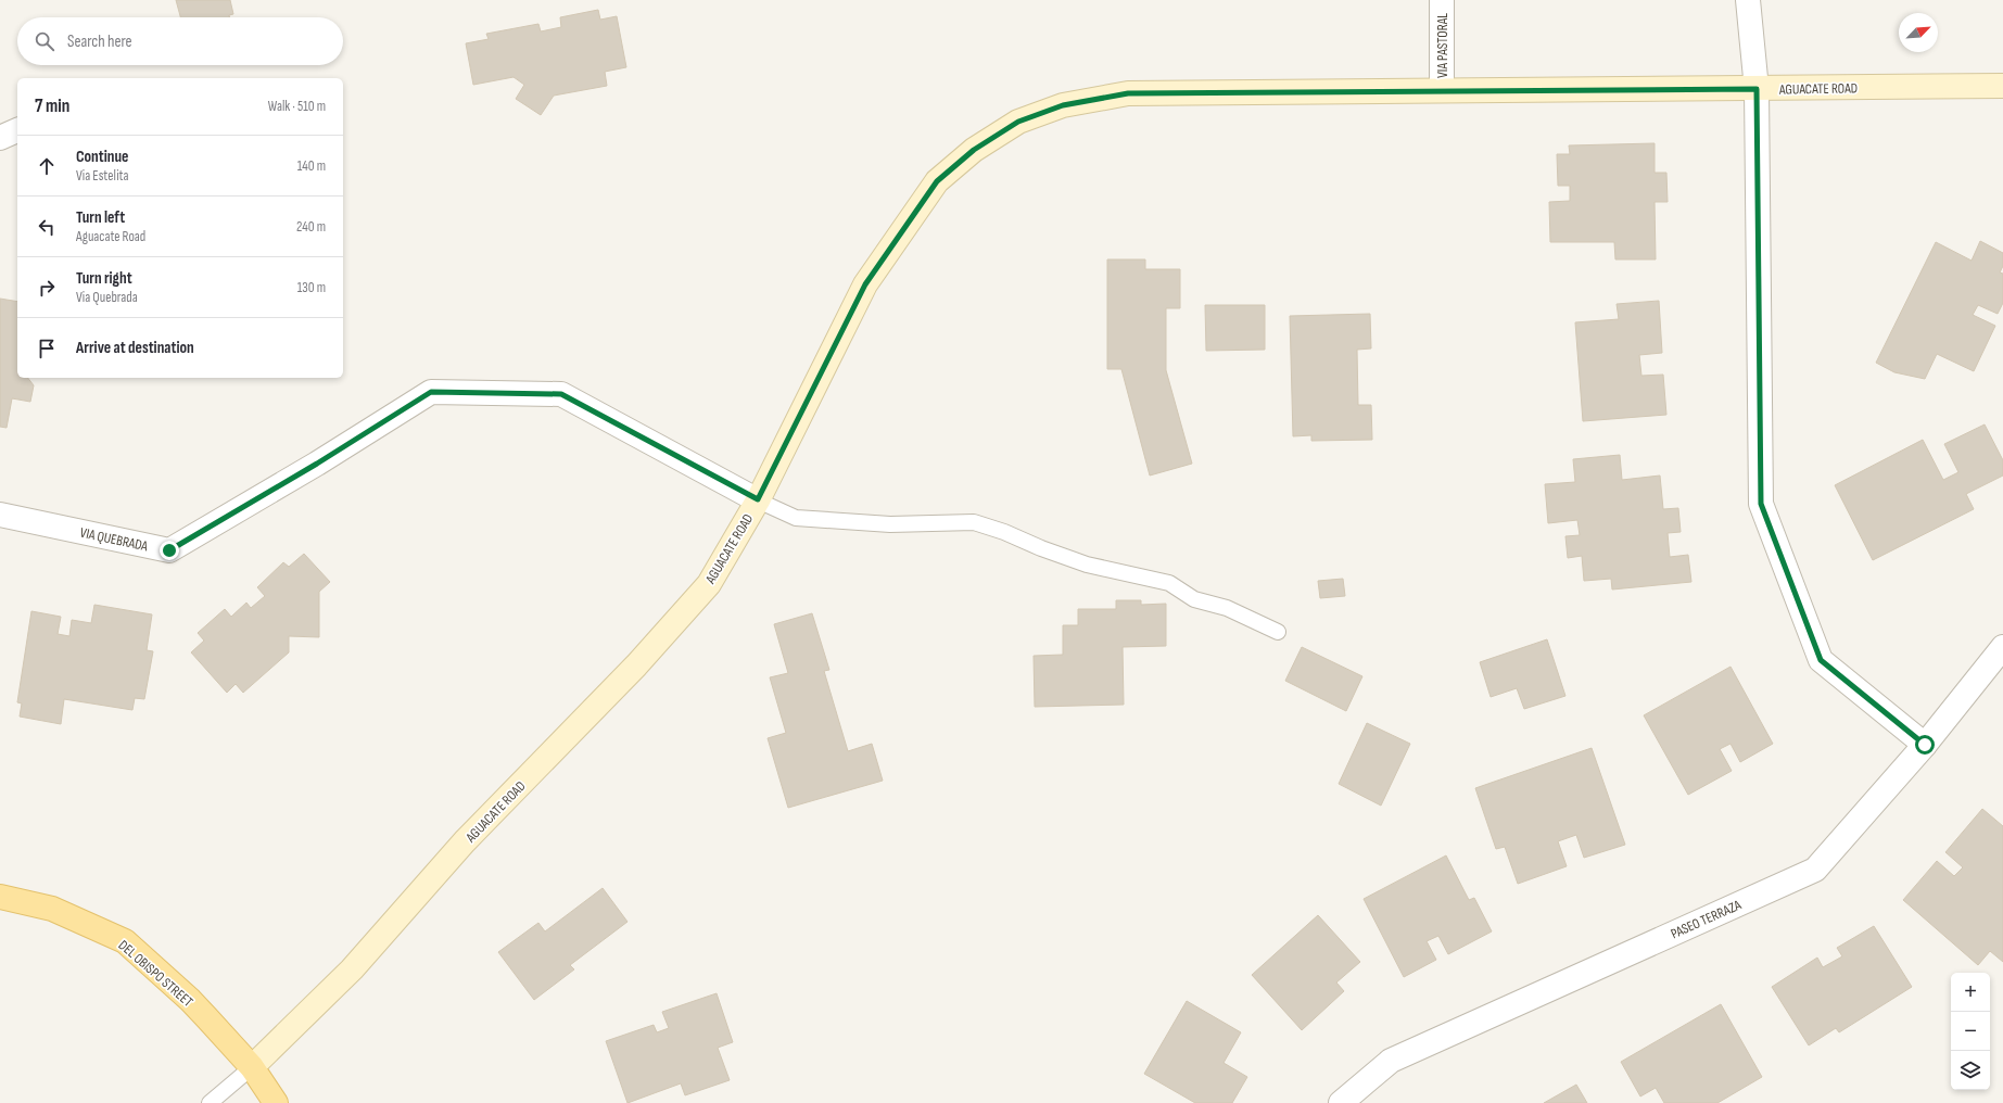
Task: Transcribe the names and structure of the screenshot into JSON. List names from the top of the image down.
{
  "streets": {
    "main road": ["DEL OBISPO STREET"],
    "street": [
      "VIA PASTORAL",
      "AGUACATE ROAD",
      "VIA QUEBRADA",
      "PASEO TERRAZA"
    ]
  },
  "crossings": [
    ["VIA PASTORAL", "AGUACATE ROAD"],
    ["AGUACATE ROAD", "VIA QUEBRADA"],
    ["AGUACATE ROAD", "DEL OBISPO STREET"]
  ],
  "north": "top right",
  "page": {
    "search": "Search here",
    "heading": ["7 min", "Walk · 510 m"],
    "list": [
      ["Continue", "Via Estelita", "140 m"],
      ["Turn left", "Aguacate Road", "240 m"],
      ["Turn right", "Via Quebrada", "130 m"],
      "Arrive at destination"
    ],
    "map_buttons": ["+", "−"]
  }
}
